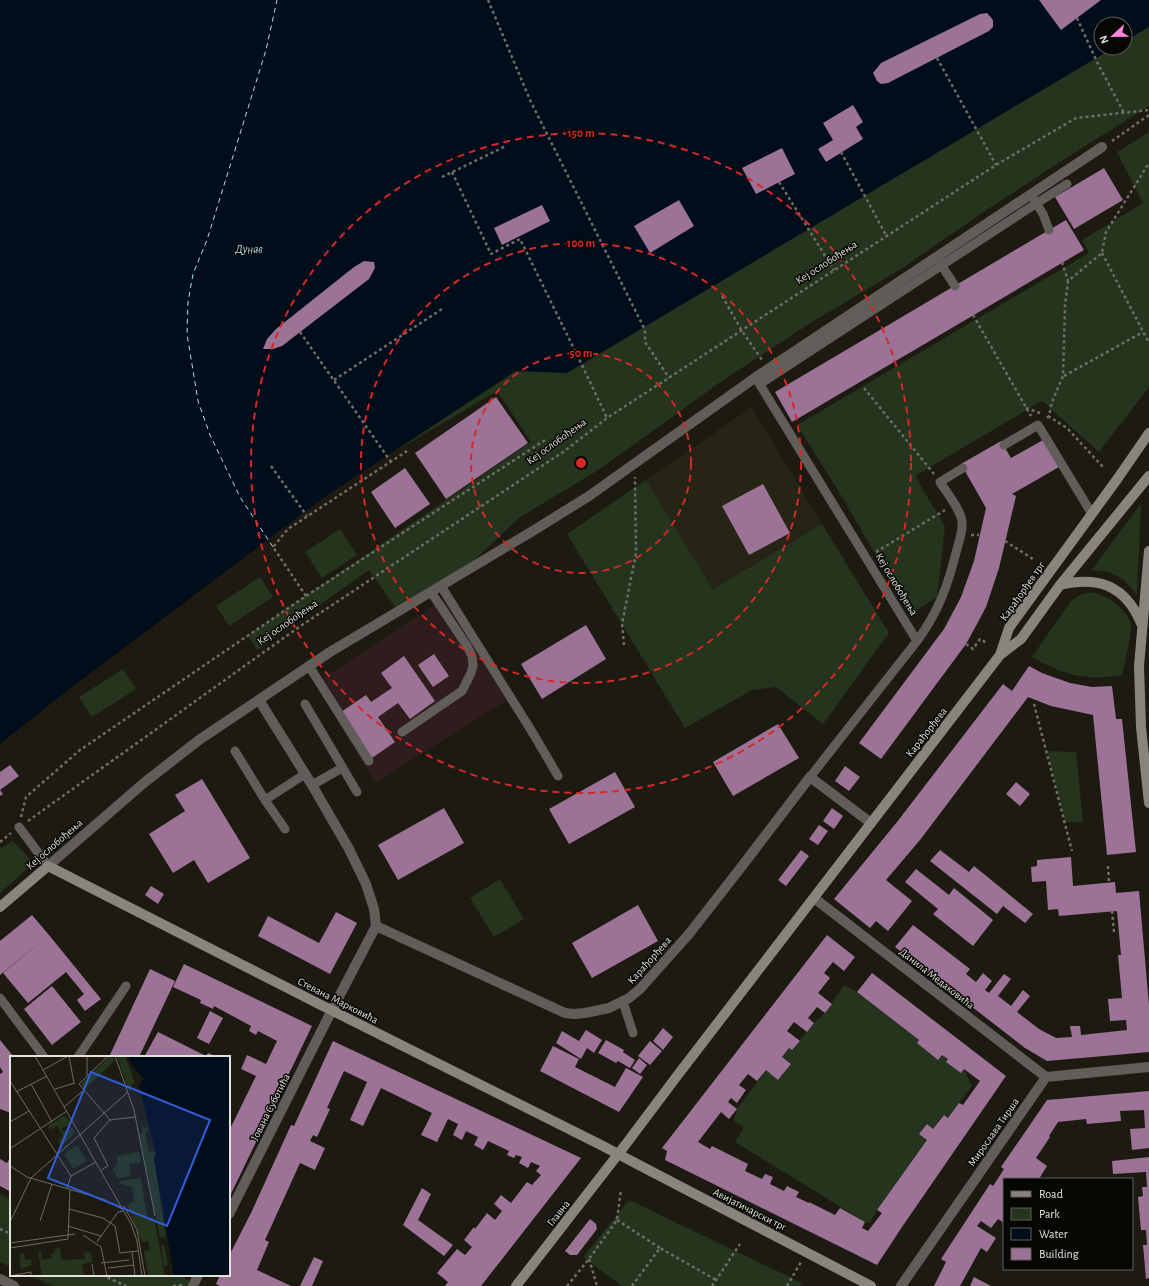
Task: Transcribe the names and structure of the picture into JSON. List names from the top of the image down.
{
  "streets": {
    "main road": [
      "Кеј ослобођења",
      "Карађорђев трг",
      "Карађорђева",
      "Стевана Марковића",
      "Авијатичарски трг",
      "Главна"
    ],
    "street": ["Данила Медаковића", "Јована Суботића", "Мирослава Тирша"]
  },
  "crossings": [
    ["Кеј ослобођења", "Карађорђева"],
    ["Кеј ослобођења", "Стевана Марковића"],
    ["Карађорђев трг", "Карађорђева"],
    ["Карађорђева", "Данила Медаковића"],
    ["Карађорђева", "Стевана Марковића"],
    ["Карађорђева", "Авијатичарски трг"],
    ["Карађорђева", "Главна"],
    ["Данила Медаковића", "Мирослава Тирша"],
    ["Стевана Марковића", "Јована Суботића"],
    ["Стевана Марковића", "Авијатичарски трг"],
    ["Стевана Марковића", "Главна"],
    ["Авијатичарски трг", "Главна"]
  ],
  "water": ["Дунав"],
  "legend": [
    "Road",
    "Park",
    "Water",
    "Building"
  ],
  "north": "left",
  "rings": ["150 m", "100 m", "50 m"]
}
